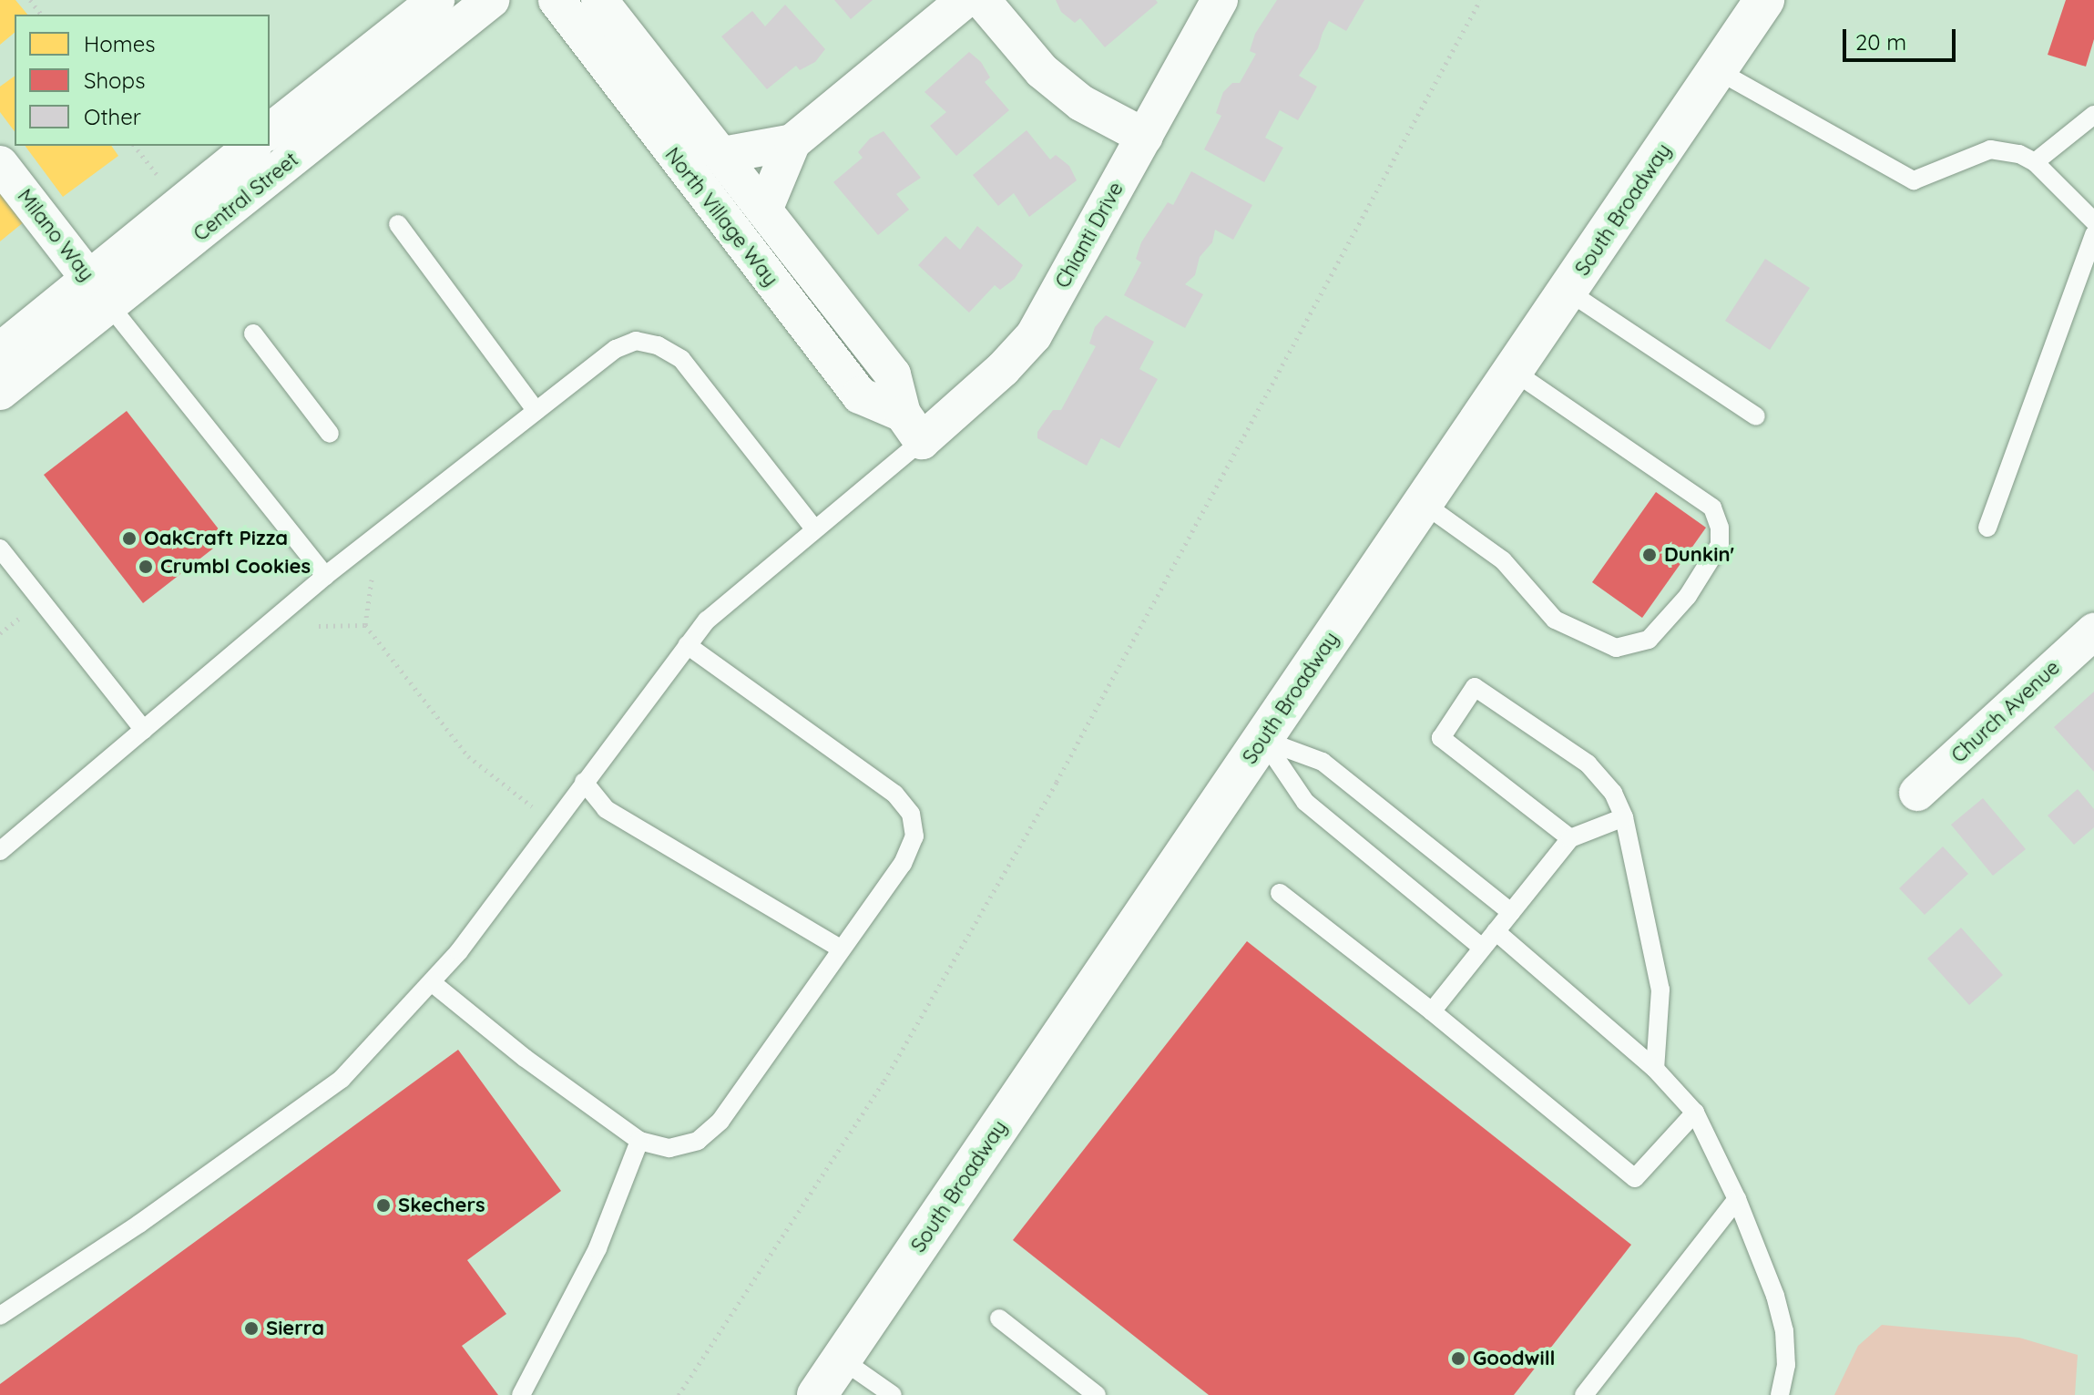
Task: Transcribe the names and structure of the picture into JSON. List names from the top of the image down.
{
  "streets": {
    "main road": ["South Broadway"],
    "street": [
      "Central Street",
      "North Village Way",
      "Milano Way",
      "Chianti Drive",
      "Church Avenue"
    ]
  },
  "crossings": [
    ["Central Street", "Milano Way"],
    ["North Village Way", "Chianti Drive"]
  ],
  "places": [
    "OakCraft Pizza",
    "Dunkin'",
    "Crumbl Cookies",
    "Skechers",
    "Sierra",
    "Goodwill"
  ],
  "legend": ["Homes", "Shops", "Other"],
  "scale_bar": "20 m"
}
